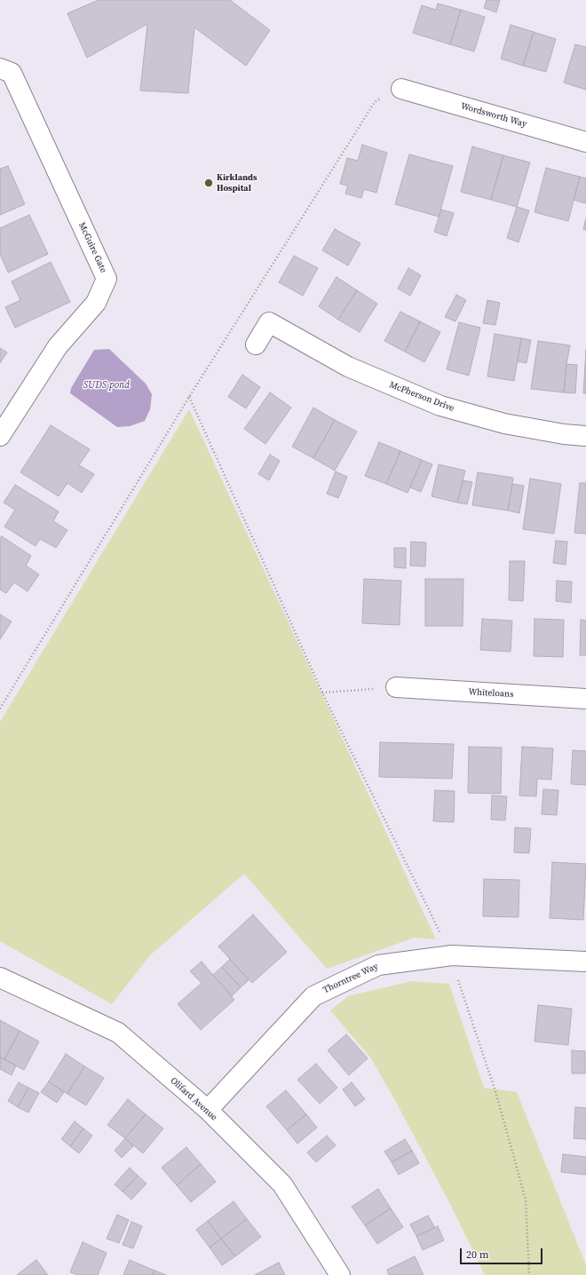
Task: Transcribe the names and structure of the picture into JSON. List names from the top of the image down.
{
  "streets": {
    "street": [
      "Wordsworth Way",
      "McGuire Gate",
      "McPherson Drive",
      "Whiteloans",
      "Thorntree Way",
      "Olifard Avenue"
    ]
  },
  "crossings": [
    ["Thorntree Way", "Olifard Avenue"]
  ],
  "water": ["SUDS pond"],
  "places": ["Kirklands Hospital"],
  "scale_bar": "20 m"
}
